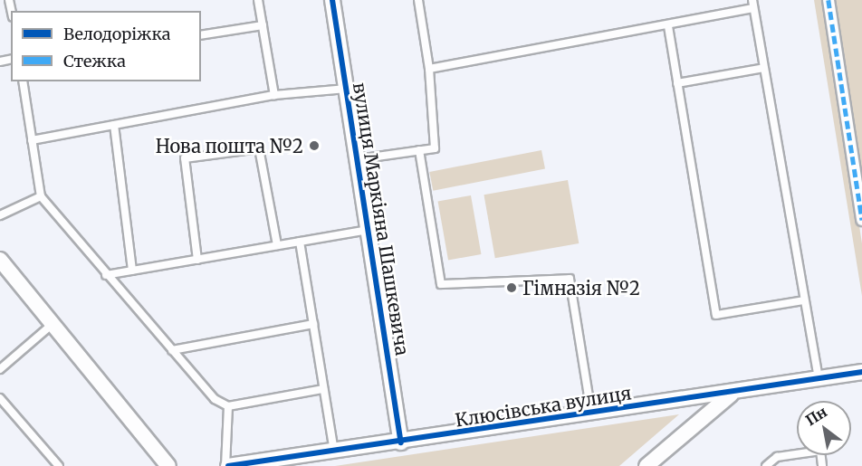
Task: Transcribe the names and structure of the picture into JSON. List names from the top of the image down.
{
  "streets": {
    "street": ["вулиця Маркіяна Шашкевича", "Клюсівська вулиця"]
  },
  "crossings": [
    ["вулиця Маркіяна Шашкевича", "Клюсівська вулиця"]
  ],
  "places": ["Нова пошта №2", "Гімназія №2"],
  "legend": ["Велодоріжка", "Стежка"],
  "north": "top left"
}
